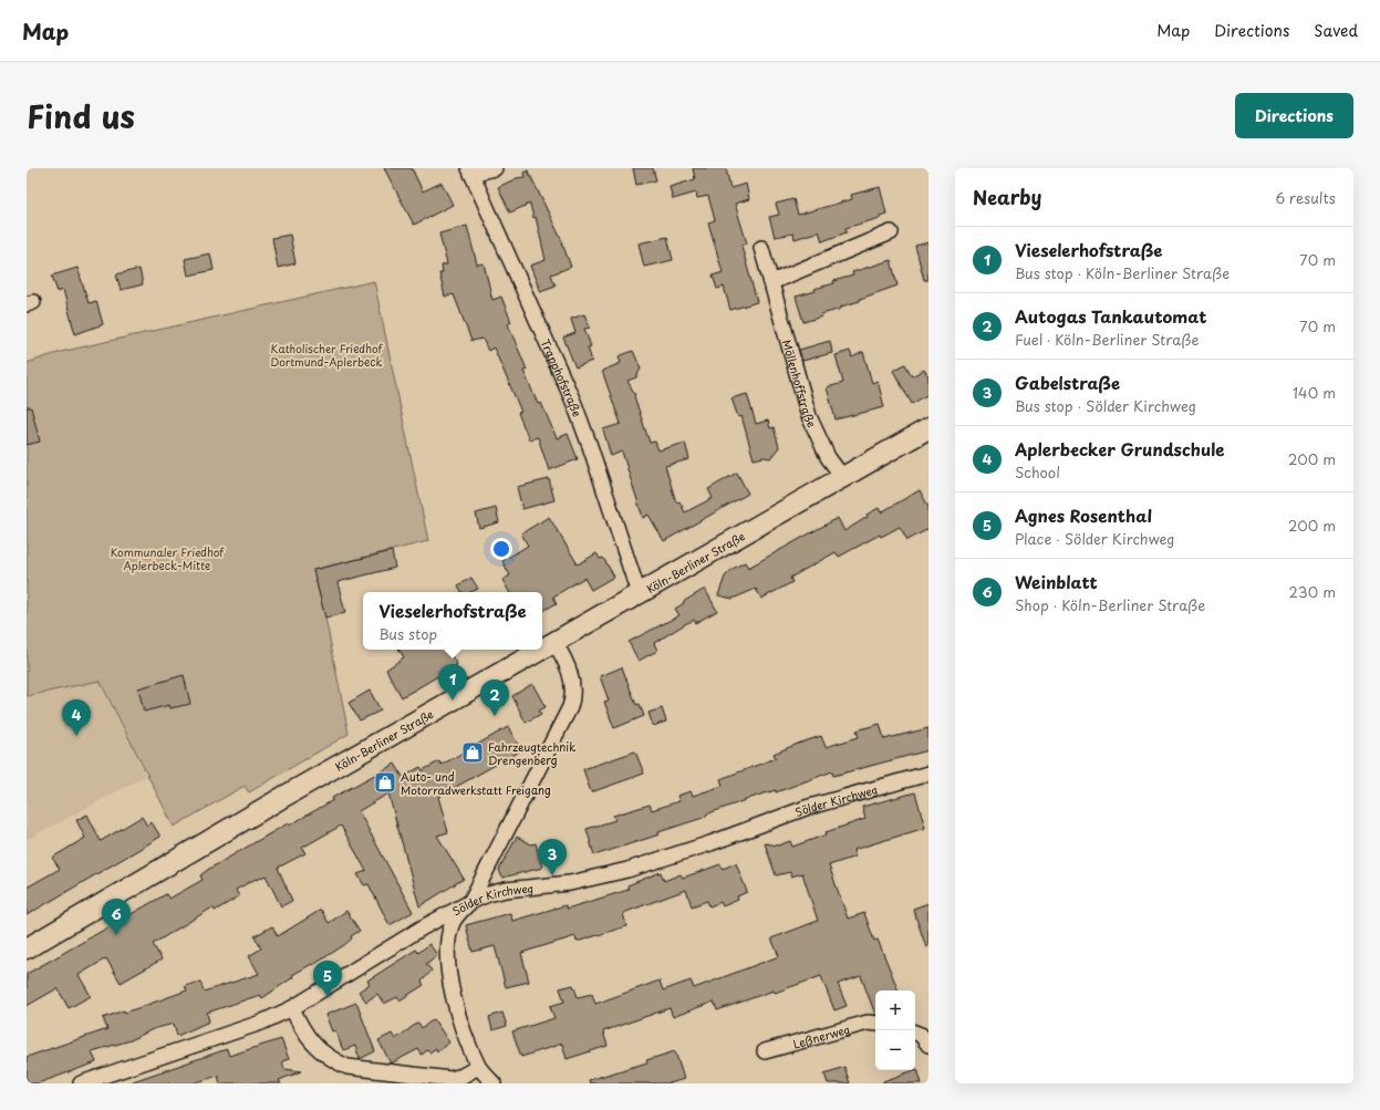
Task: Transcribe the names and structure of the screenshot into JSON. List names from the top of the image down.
{
  "streets": {
    "main road": ["Köln-Berliner Straße"],
    "street": [
      "Trapphofstraße",
      "Möllenhoffstraße",
      "Sölder Kirchweg",
      "Leßnerweg"
    ]
  },
  "crossings": [
    ["Trapphofstraße", "Köln-Berliner Straße"],
    ["Möllenhoffstraße", "Köln-Berliner Straße"]
  ],
  "parks": ["Katholischer Friedhof Dortmund-Aplerbeck", "Kommunaler Friedhof Aplerbeck-Mitte"],
  "places": {
    "shop": ["Fahrzeugtechnik Drengenberg", "Auto- und Motorradwerkstatt Freigang"]
  },
  "page": {
    "header": "Map",
    "nav": ["Map", "Directions", "Saved"],
    "title": "Find us",
    "buttons": "Directions",
    "heading": ["Nearby", "6 results"],
    "list": [
      {
        "mark": "1",
        "name": "Vieselerhofstraße",
        "note": "Bus stop · Köln-Berliner Straße",
        "value": "70 m"
      },
      {
        "mark": "2",
        "name": "Autogas Tankautomat",
        "note": "Fuel · Köln-Berliner Straße",
        "value": "70 m"
      },
      {
        "mark": "3",
        "name": "Gabelstraße",
        "note": "Bus stop · Sölder Kirchweg",
        "value": "140 m"
      },
      {
        "mark": "4",
        "name": "Aplerbecker Grundschule",
        "note": "School",
        "value": "200 m"
      },
      {
        "mark": "5",
        "name": "Agnes Rosenthal",
        "note": "Place · Sölder Kirchweg",
        "value": "200 m"
      },
      {
        "mark": "6",
        "name": "Weinblatt",
        "note": "Shop · Köln-Berliner Straße",
        "value": "230 m"
      }
    ],
    "popup": ["Vieselerhofstraße", "Bus stop"],
    "pins": [
      "1",
      "2",
      "4",
      "3",
      "6",
      "5"
    ],
    "map_buttons": ["+", "−"]
  }
}
